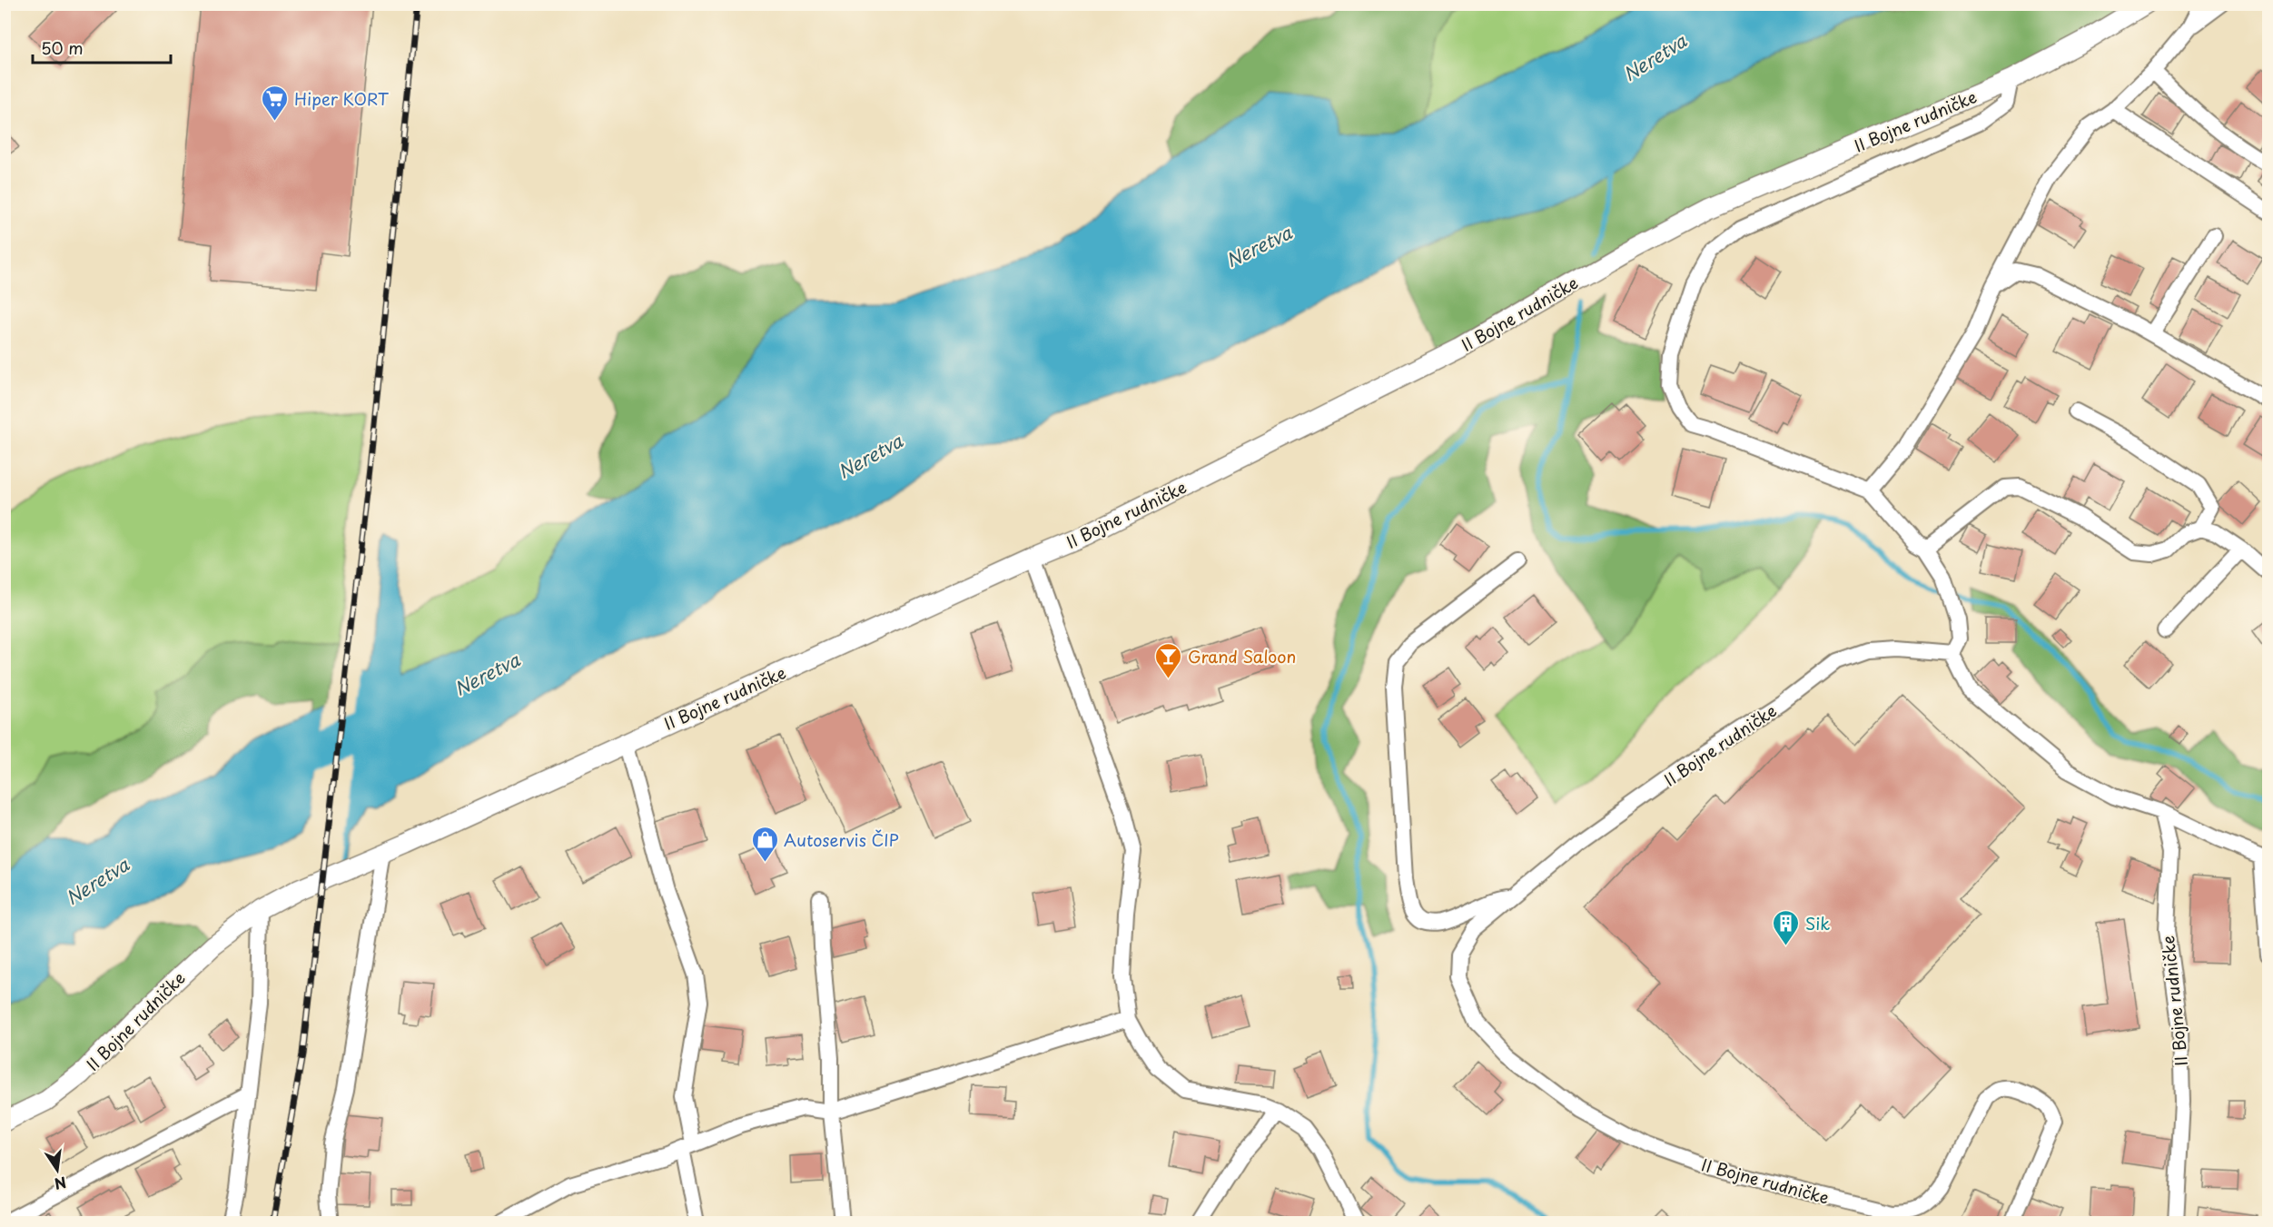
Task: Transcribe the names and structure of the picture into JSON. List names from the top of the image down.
{
  "streets": {
    "street": ["II Bojne rudničke"]
  },
  "water": ["Neretva"],
  "places": {
    "supermarket": ["Hiper KORT"],
    "bar": ["Grand Saloon"],
    "shop": ["Autoservis ČIP"],
    "building": ["Sik"]
  },
  "scale_bar": "50 m",
  "north": "bottom"
}
